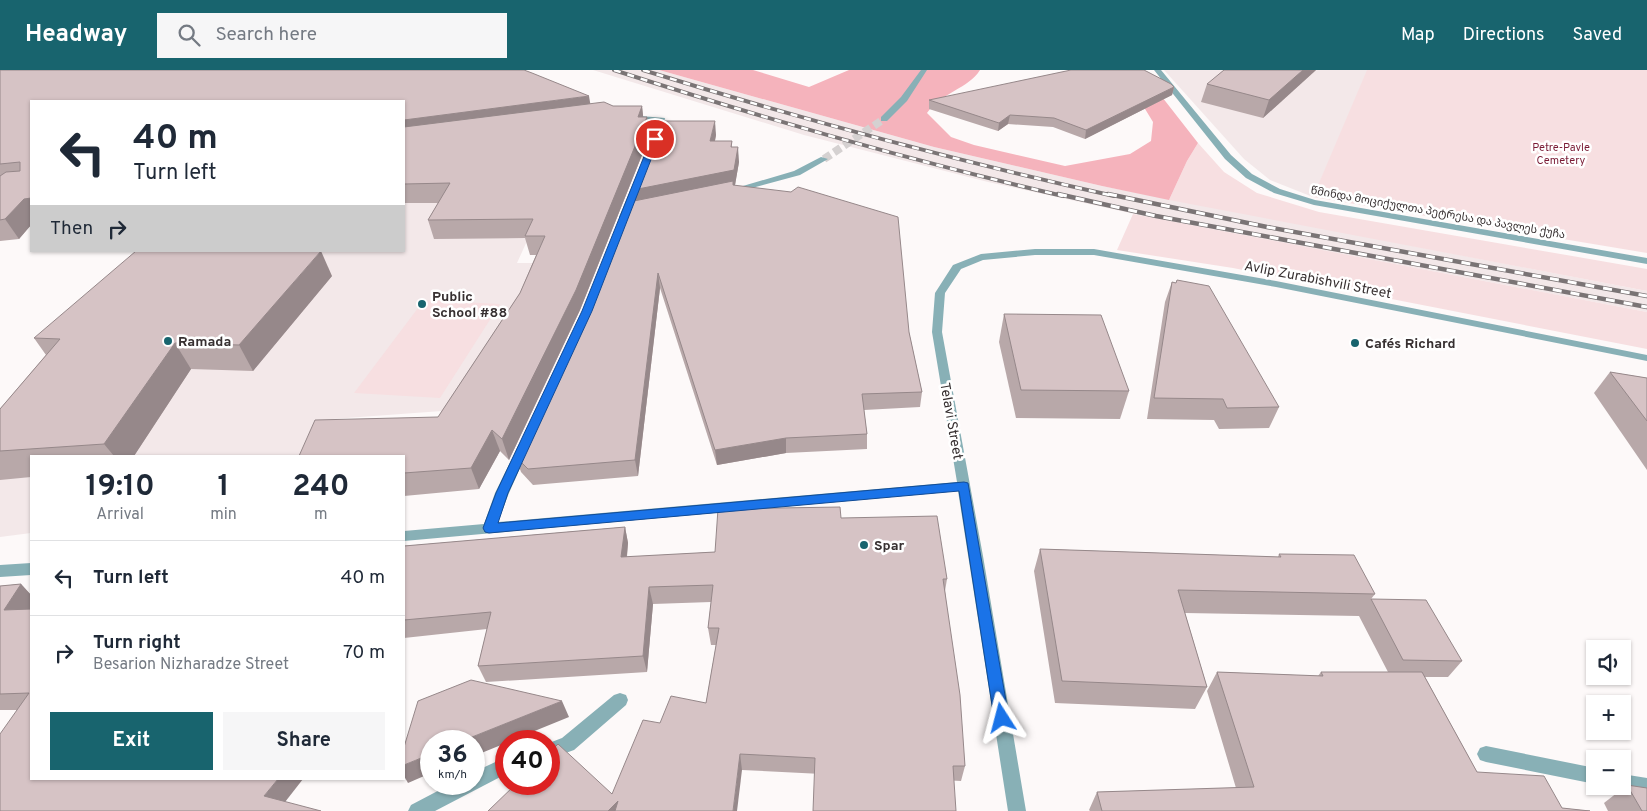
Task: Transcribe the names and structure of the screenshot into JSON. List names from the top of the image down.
{
  "streets": {
    "street": ["წმინდა მოციქულთა პეტრესა და პავლეს ქუჩა", "Avlip Zurabishvili Street", "Telavi Street"]
  },
  "crossings": [
    ["Avlip Zurabishvili Street", "Telavi Street"]
  ],
  "parks": ["Petre-Pavle Cemetery"],
  "places": [
    "Public School #88",
    "Ramada",
    "Cafés Richard",
    "Spar"
  ],
  "page": {
    "header": "Headway",
    "search": "Search here",
    "nav": ["Map", "Directions", "Saved"],
    "turn": ["40 m", "Turn left"],
    "then": "Then",
    "eta": [
      "19:10",
      "Arrival",
      "1",
      "min",
      "240",
      "m"
    ],
    "list": [
      {
        "name": "Turn left",
        "value": "40 m"
      },
      {
        "name": "Turn right",
        "note": "Besarion Nizharadze Street",
        "value": "70 m"
      }
    ],
    "map_buttons": ["+", "−"],
    "buttons": ["Exit", "Share"],
    "speed": "36 km/h",
    "limit": "40"
  }
}
